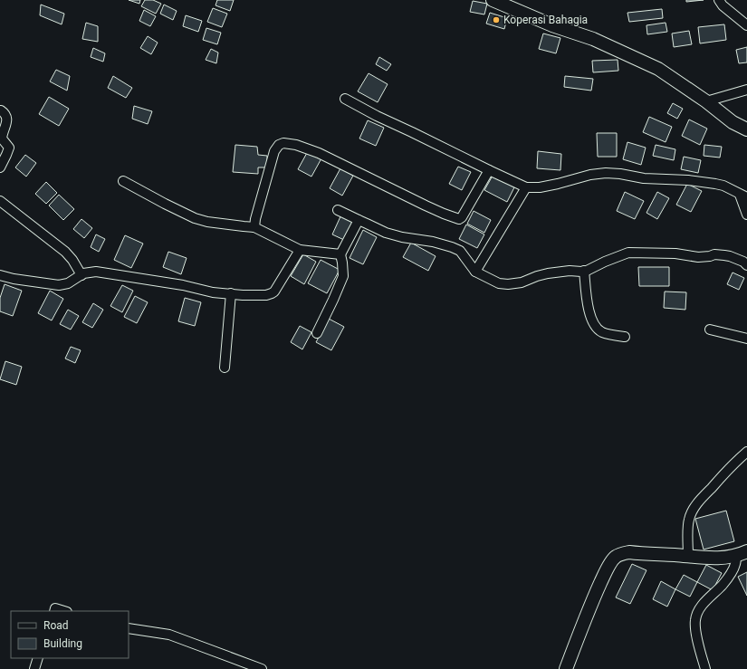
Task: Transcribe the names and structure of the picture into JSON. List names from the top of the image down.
{
  "places": ["Koperasi Bahagia"],
  "legend": ["Road", "Building"]
}
